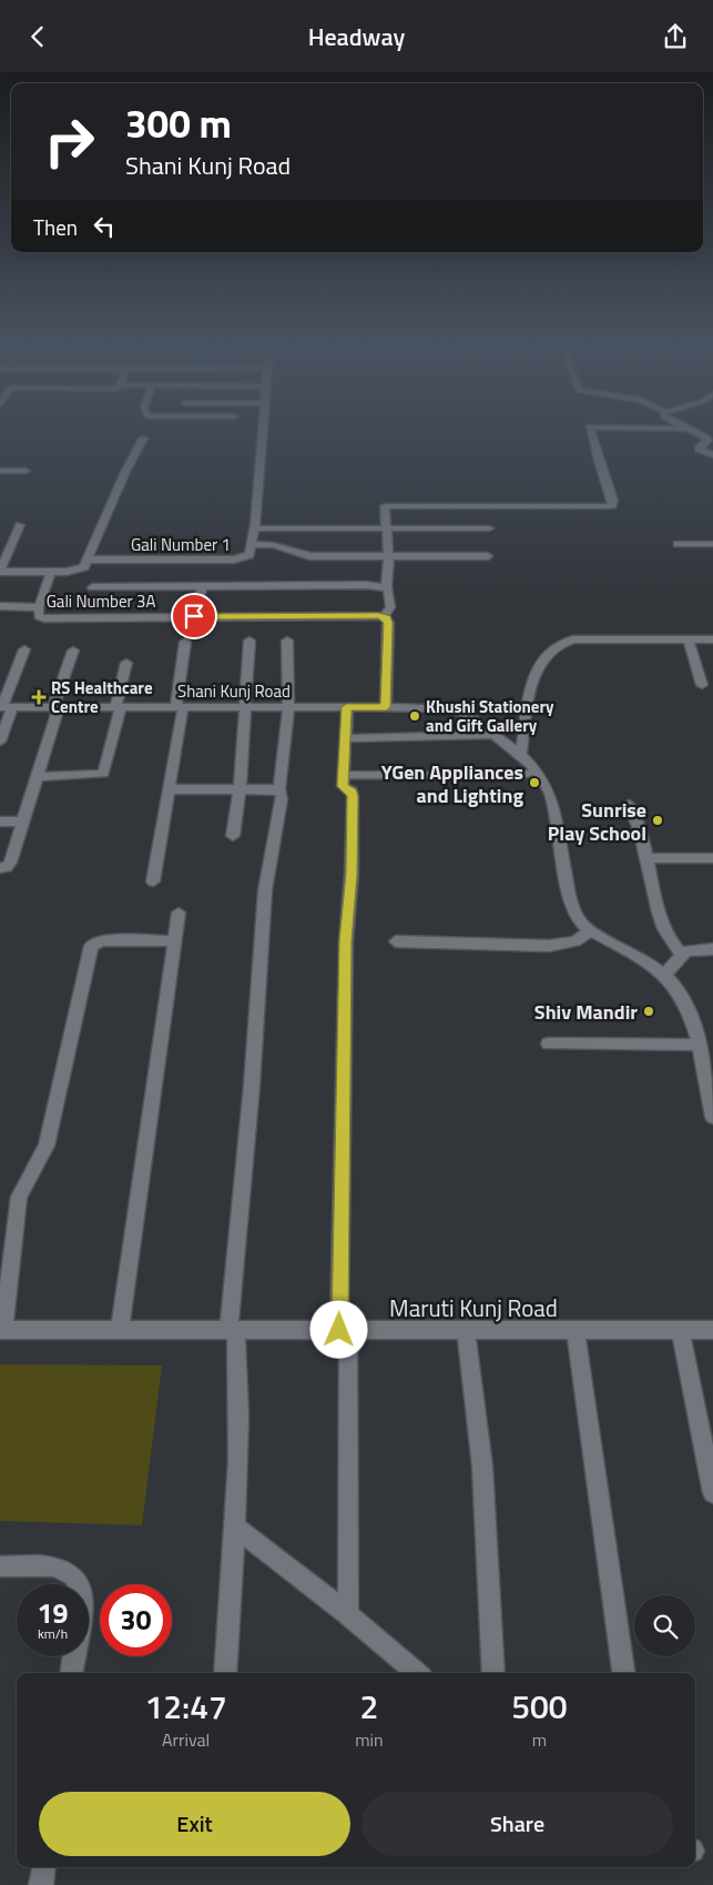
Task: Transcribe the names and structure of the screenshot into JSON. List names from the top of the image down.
{
  "streets": {
    "street": [
      "Gali Number 1",
      "Gali Number 3A",
      "Shani Kunj Road",
      "Maruti Kunj Road"
    ]
  },
  "places": {
    "health": ["RS Healthcare Centre"],
    "other": [
      "Khushi Stationery and Gift Gallery",
      "YGen Appliances and Lighting",
      "Sunrise Play School",
      "Shiv Mandir"
    ]
  },
  "page": {
    "header": "Headway",
    "turn": ["300 m", "Shani Kunj Road"],
    "then": "Then",
    "speed": "19 km/h",
    "limit": "30",
    "eta": [
      "12:47",
      "Arrival",
      "2",
      "min",
      "500",
      "m"
    ],
    "buttons": ["Exit", "Share"]
  }
}
